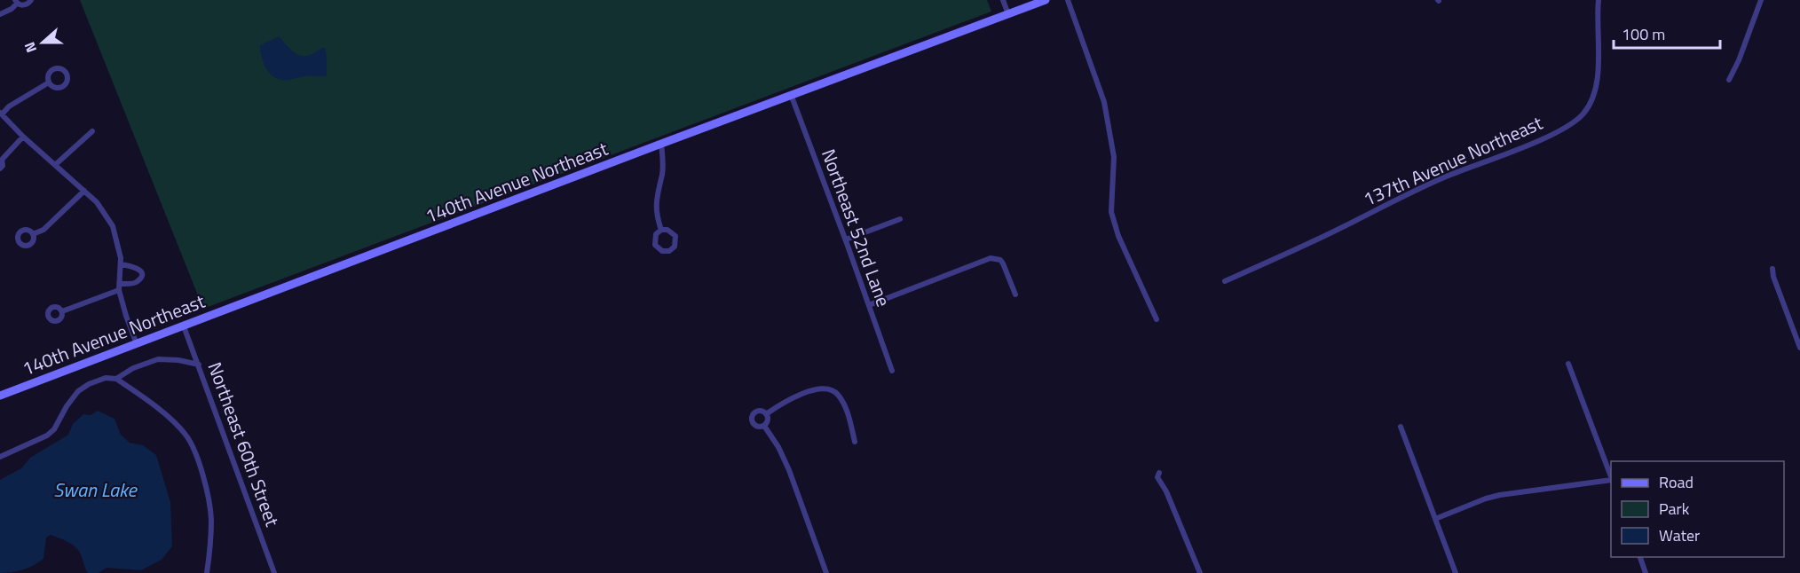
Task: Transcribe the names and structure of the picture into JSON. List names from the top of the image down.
{
  "streets": {
    "street": [
      "137th Avenue Northeast",
      "140th Avenue Northeast",
      "Northeast 52nd Lane",
      "Northeast 60th Street"
    ]
  },
  "crossings": [
    ["140th Avenue Northeast", "Northeast 52nd Lane"],
    ["140th Avenue Northeast", "Northeast 60th Street"]
  ],
  "water": ["Swan Lake"],
  "legend": ["Road", "Park", "Water"],
  "scale_bar": "100 m",
  "north": "left"
}
